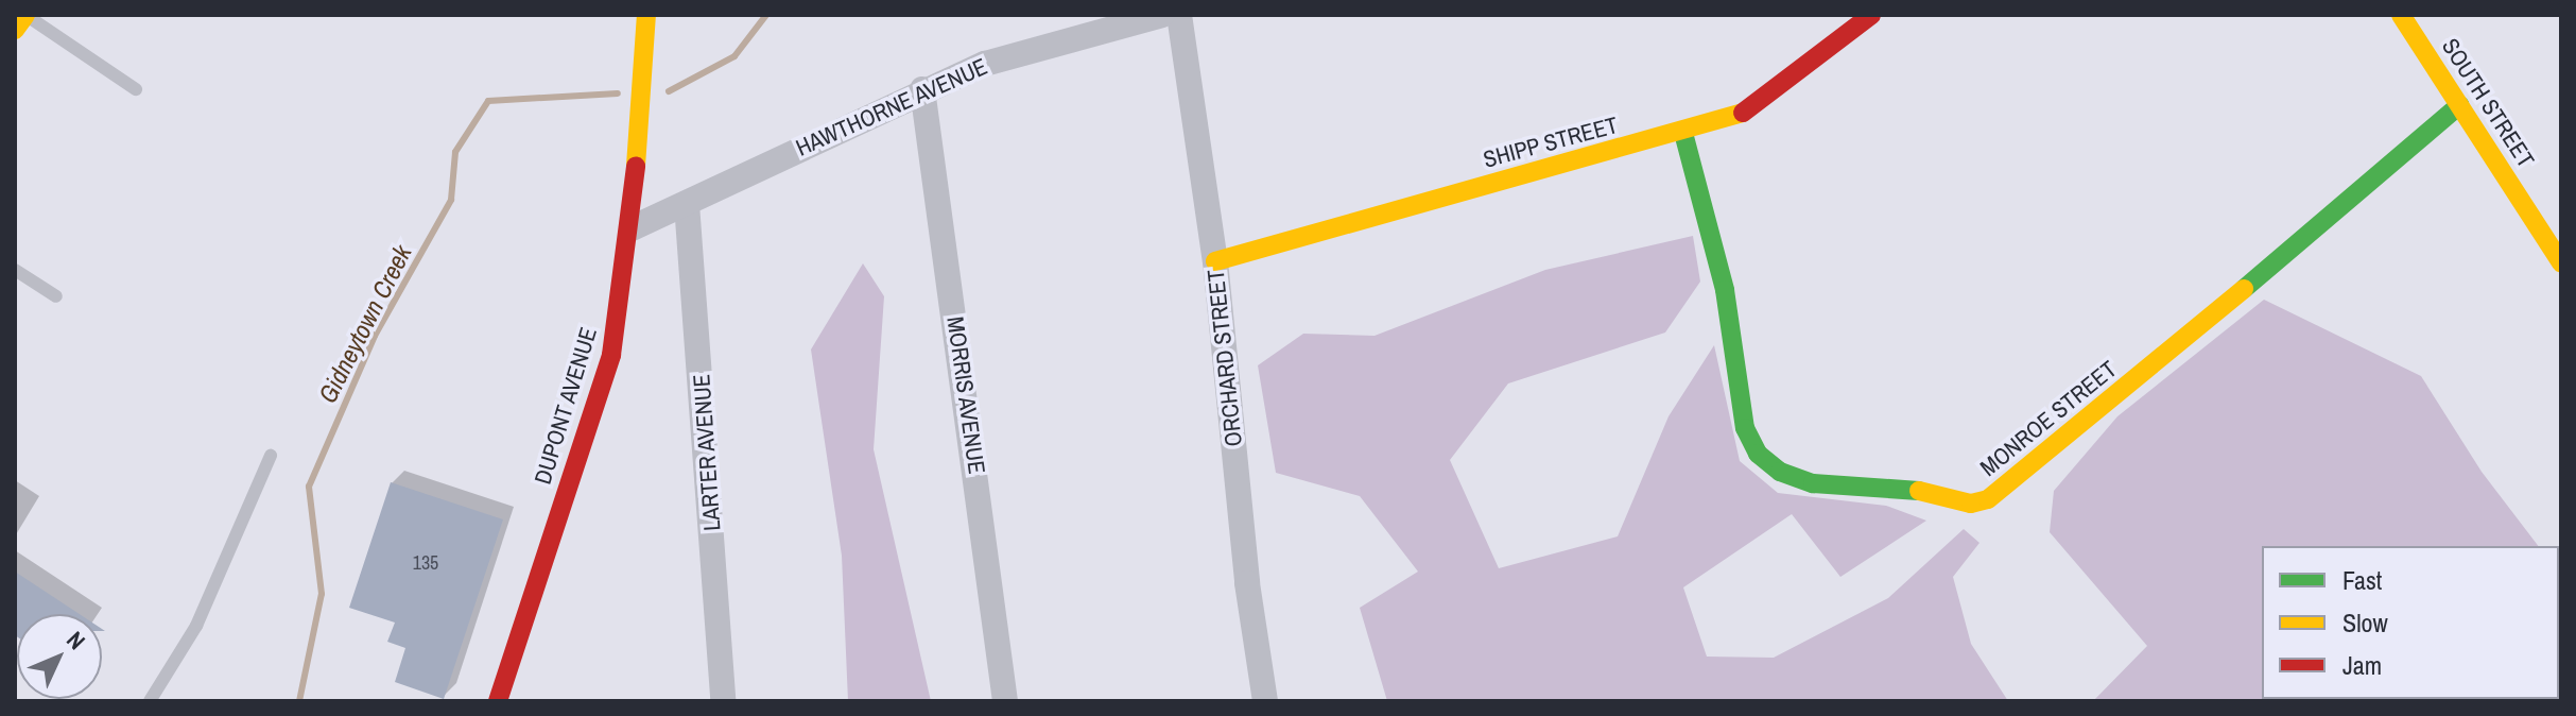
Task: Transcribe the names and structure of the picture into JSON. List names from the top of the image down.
{
  "streets": {
    "street": [
      "SOUTH STREET",
      "HAWTHORNE AVENUE",
      "SHIPP STREET",
      "ORCHARD STREET",
      "MORRIS AVENUE",
      "DUPONT AVENUE",
      "MONROE STREET",
      "LARTER AVENUE"
    ]
  },
  "crossings": [
    ["SOUTH STREET", "MONROE STREET"],
    ["HAWTHORNE AVENUE", "MORRIS AVENUE"],
    ["HAWTHORNE AVENUE", "DUPONT AVENUE"],
    ["HAWTHORNE AVENUE", "LARTER AVENUE"],
    ["SHIPP STREET", "ORCHARD STREET"],
    ["SHIPP STREET", "MONROE STREET"]
  ],
  "water": ["Gidneytown Creek"],
  "house_numbers": ["135"],
  "legend": ["Fast", "Slow", "Jam"],
  "north": "top right"
}
